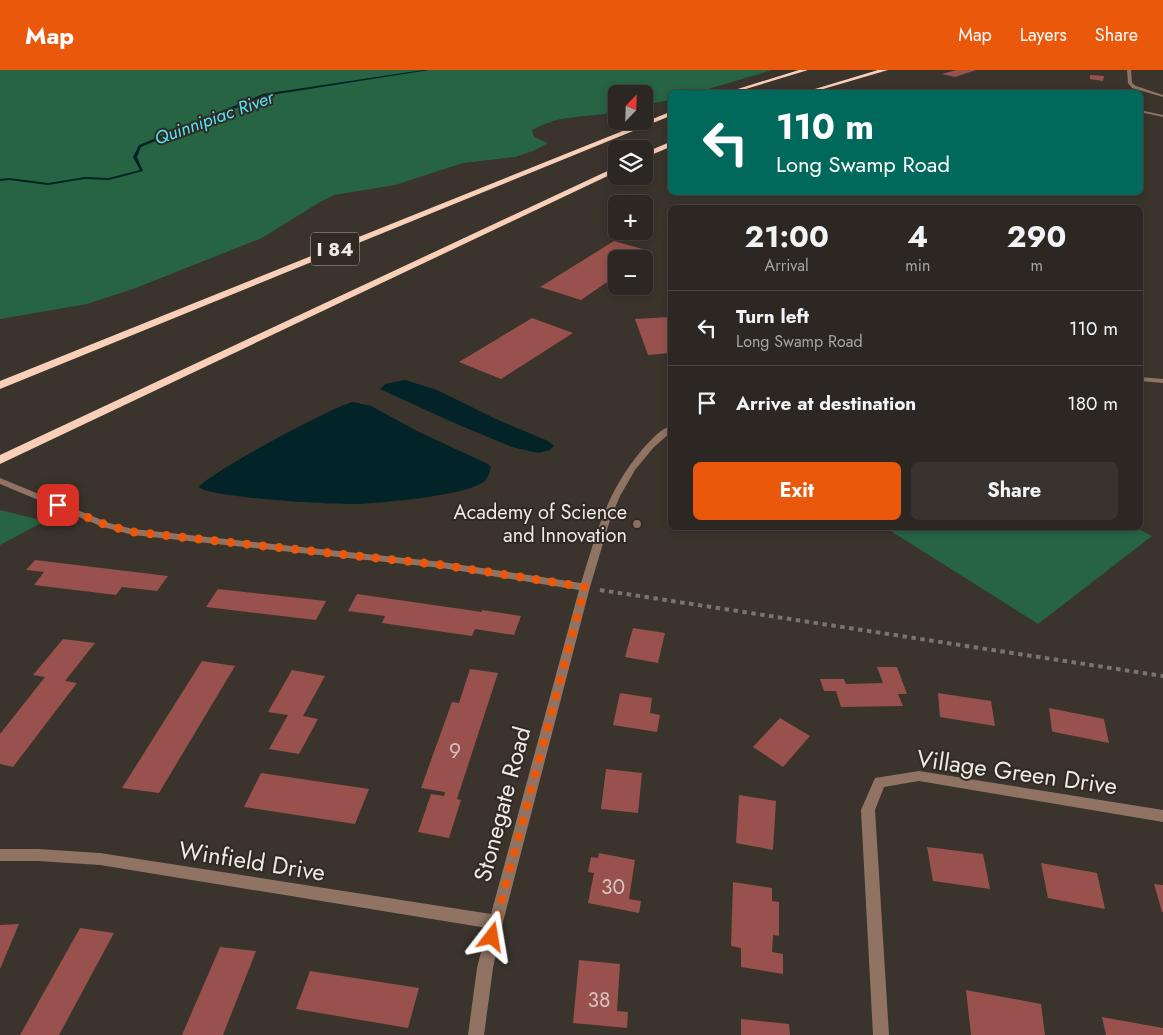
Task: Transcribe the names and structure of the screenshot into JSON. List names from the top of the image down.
{
  "streets": {
    "highway": ["I 84"],
    "street": ["Village Green Drive", "Stonegate Road", "Winfield Drive"]
  },
  "crossings": [
    ["Stonegate Road", "Winfield Drive"]
  ],
  "water": ["Quinnipiac River"],
  "places": ["Academy of Science and Innovation"],
  "house_numbers": ["9", "30", "38"],
  "north": "top right",
  "page": {
    "header": "Map",
    "nav": ["Map", "Layers", "Share"],
    "map_buttons": ["+", "−"],
    "turn": ["110 m", "Long Swamp Road"],
    "eta": [
      "21:00",
      "Arrival",
      "4",
      "min",
      "290",
      "m"
    ],
    "list": [
      {
        "name": "Turn left",
        "note": "Long Swamp Road",
        "value": "110 m"
      },
      {
        "name": "Arrive at destination",
        "value": "180 m"
      }
    ],
    "buttons": ["Exit", "Share"]
  }
}
